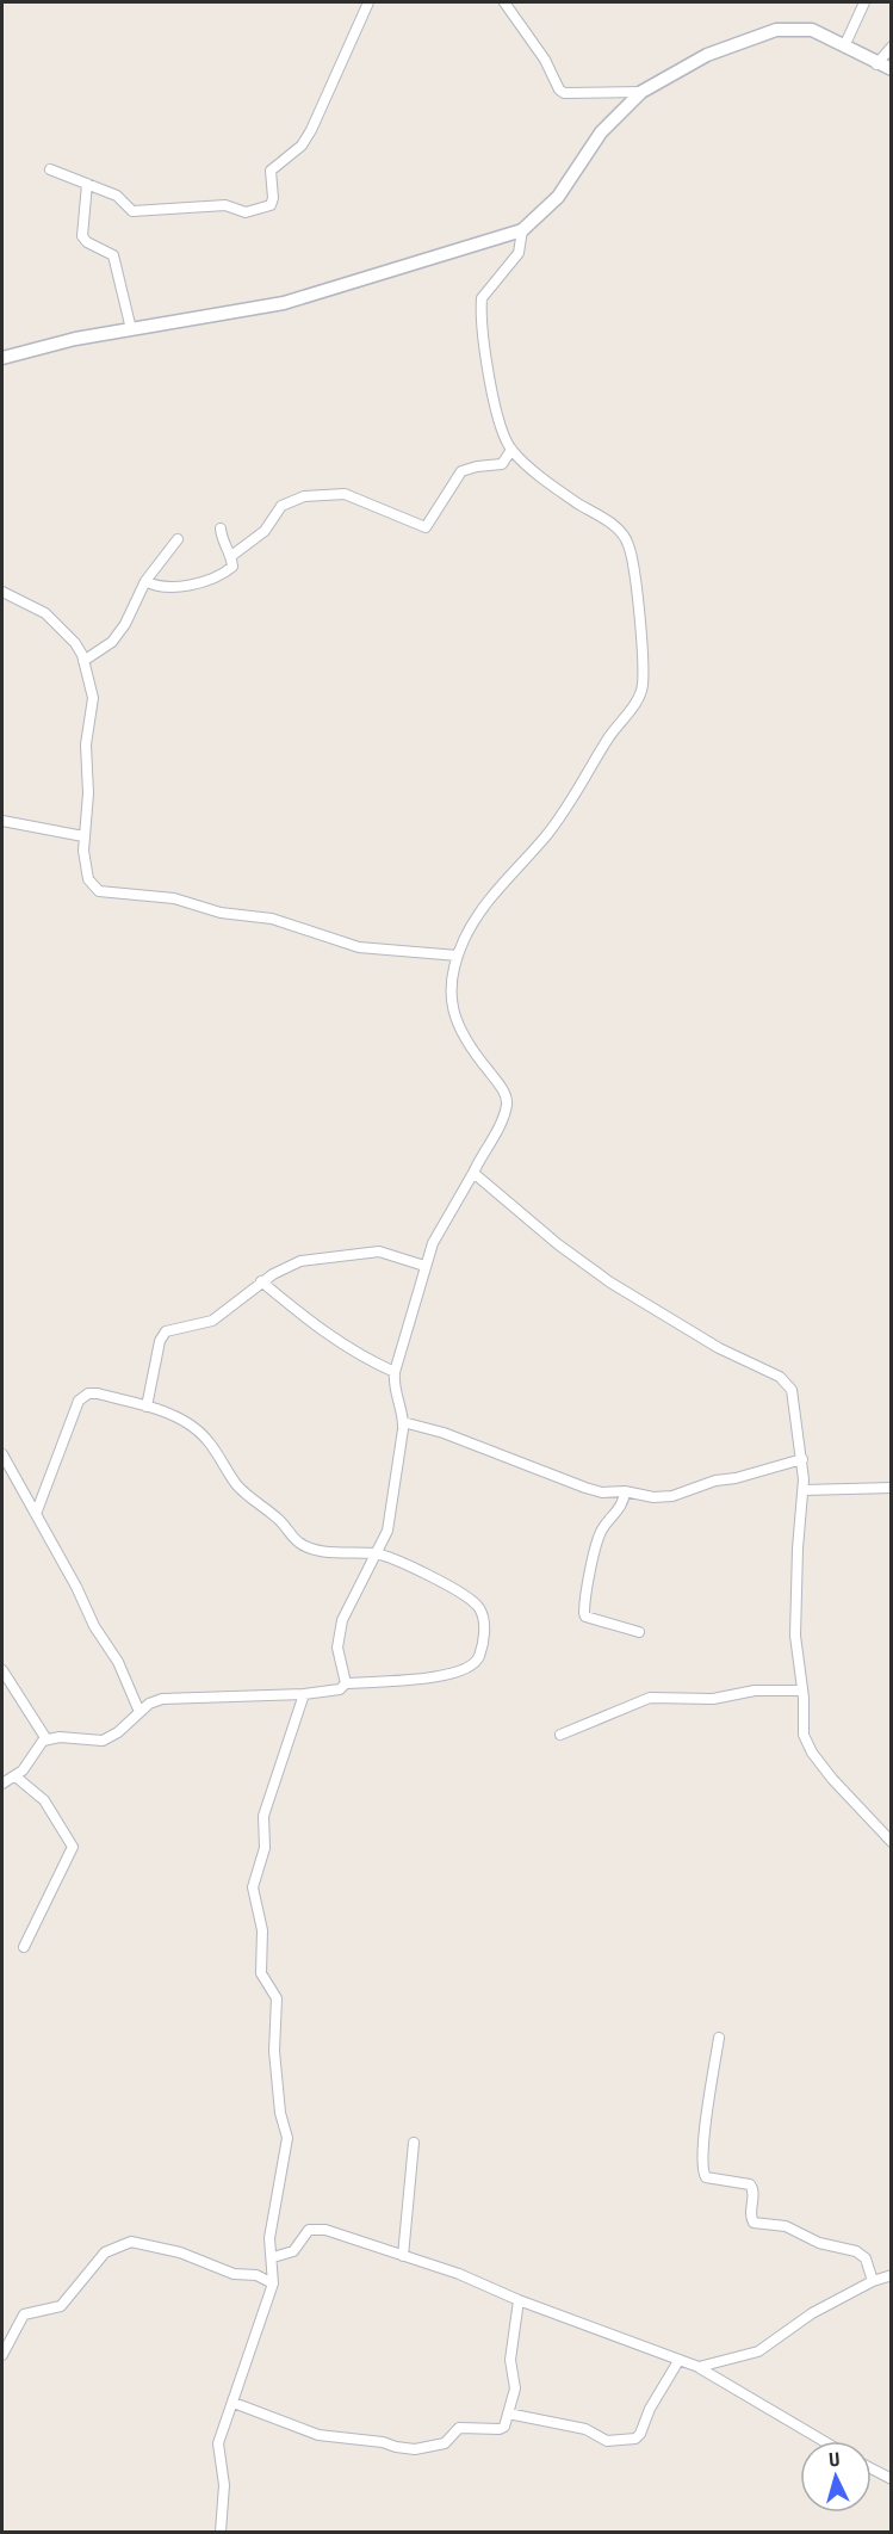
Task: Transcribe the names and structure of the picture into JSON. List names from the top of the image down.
{
  "north": "top"
}
